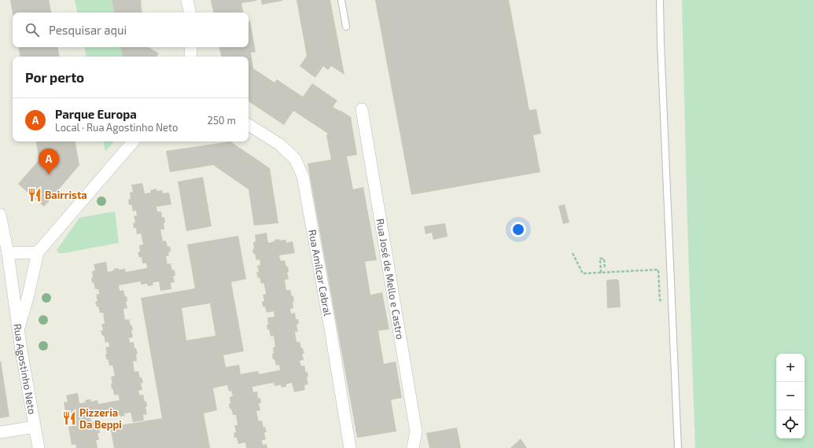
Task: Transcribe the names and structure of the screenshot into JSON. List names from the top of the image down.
{
  "streets": {
    "street": ["Rua Amílcar Cabral", "Rua José de Mello e Castro", "Rua Agostinho Neto"]
  },
  "places": {
    "restaurant": ["Bairrista", "Pizzeria Da Beppi"]
  },
  "page": {
    "search": "Pesquisar aqui",
    "heading": "Por perto",
    "list": [
      {
        "mark": "A",
        "name": "Parque Europa",
        "note": "Local · Rua Agostinho Neto",
        "value": "250 m"
      }
    ],
    "pins": "A",
    "map_buttons": ["+", "−"]
  }
}
